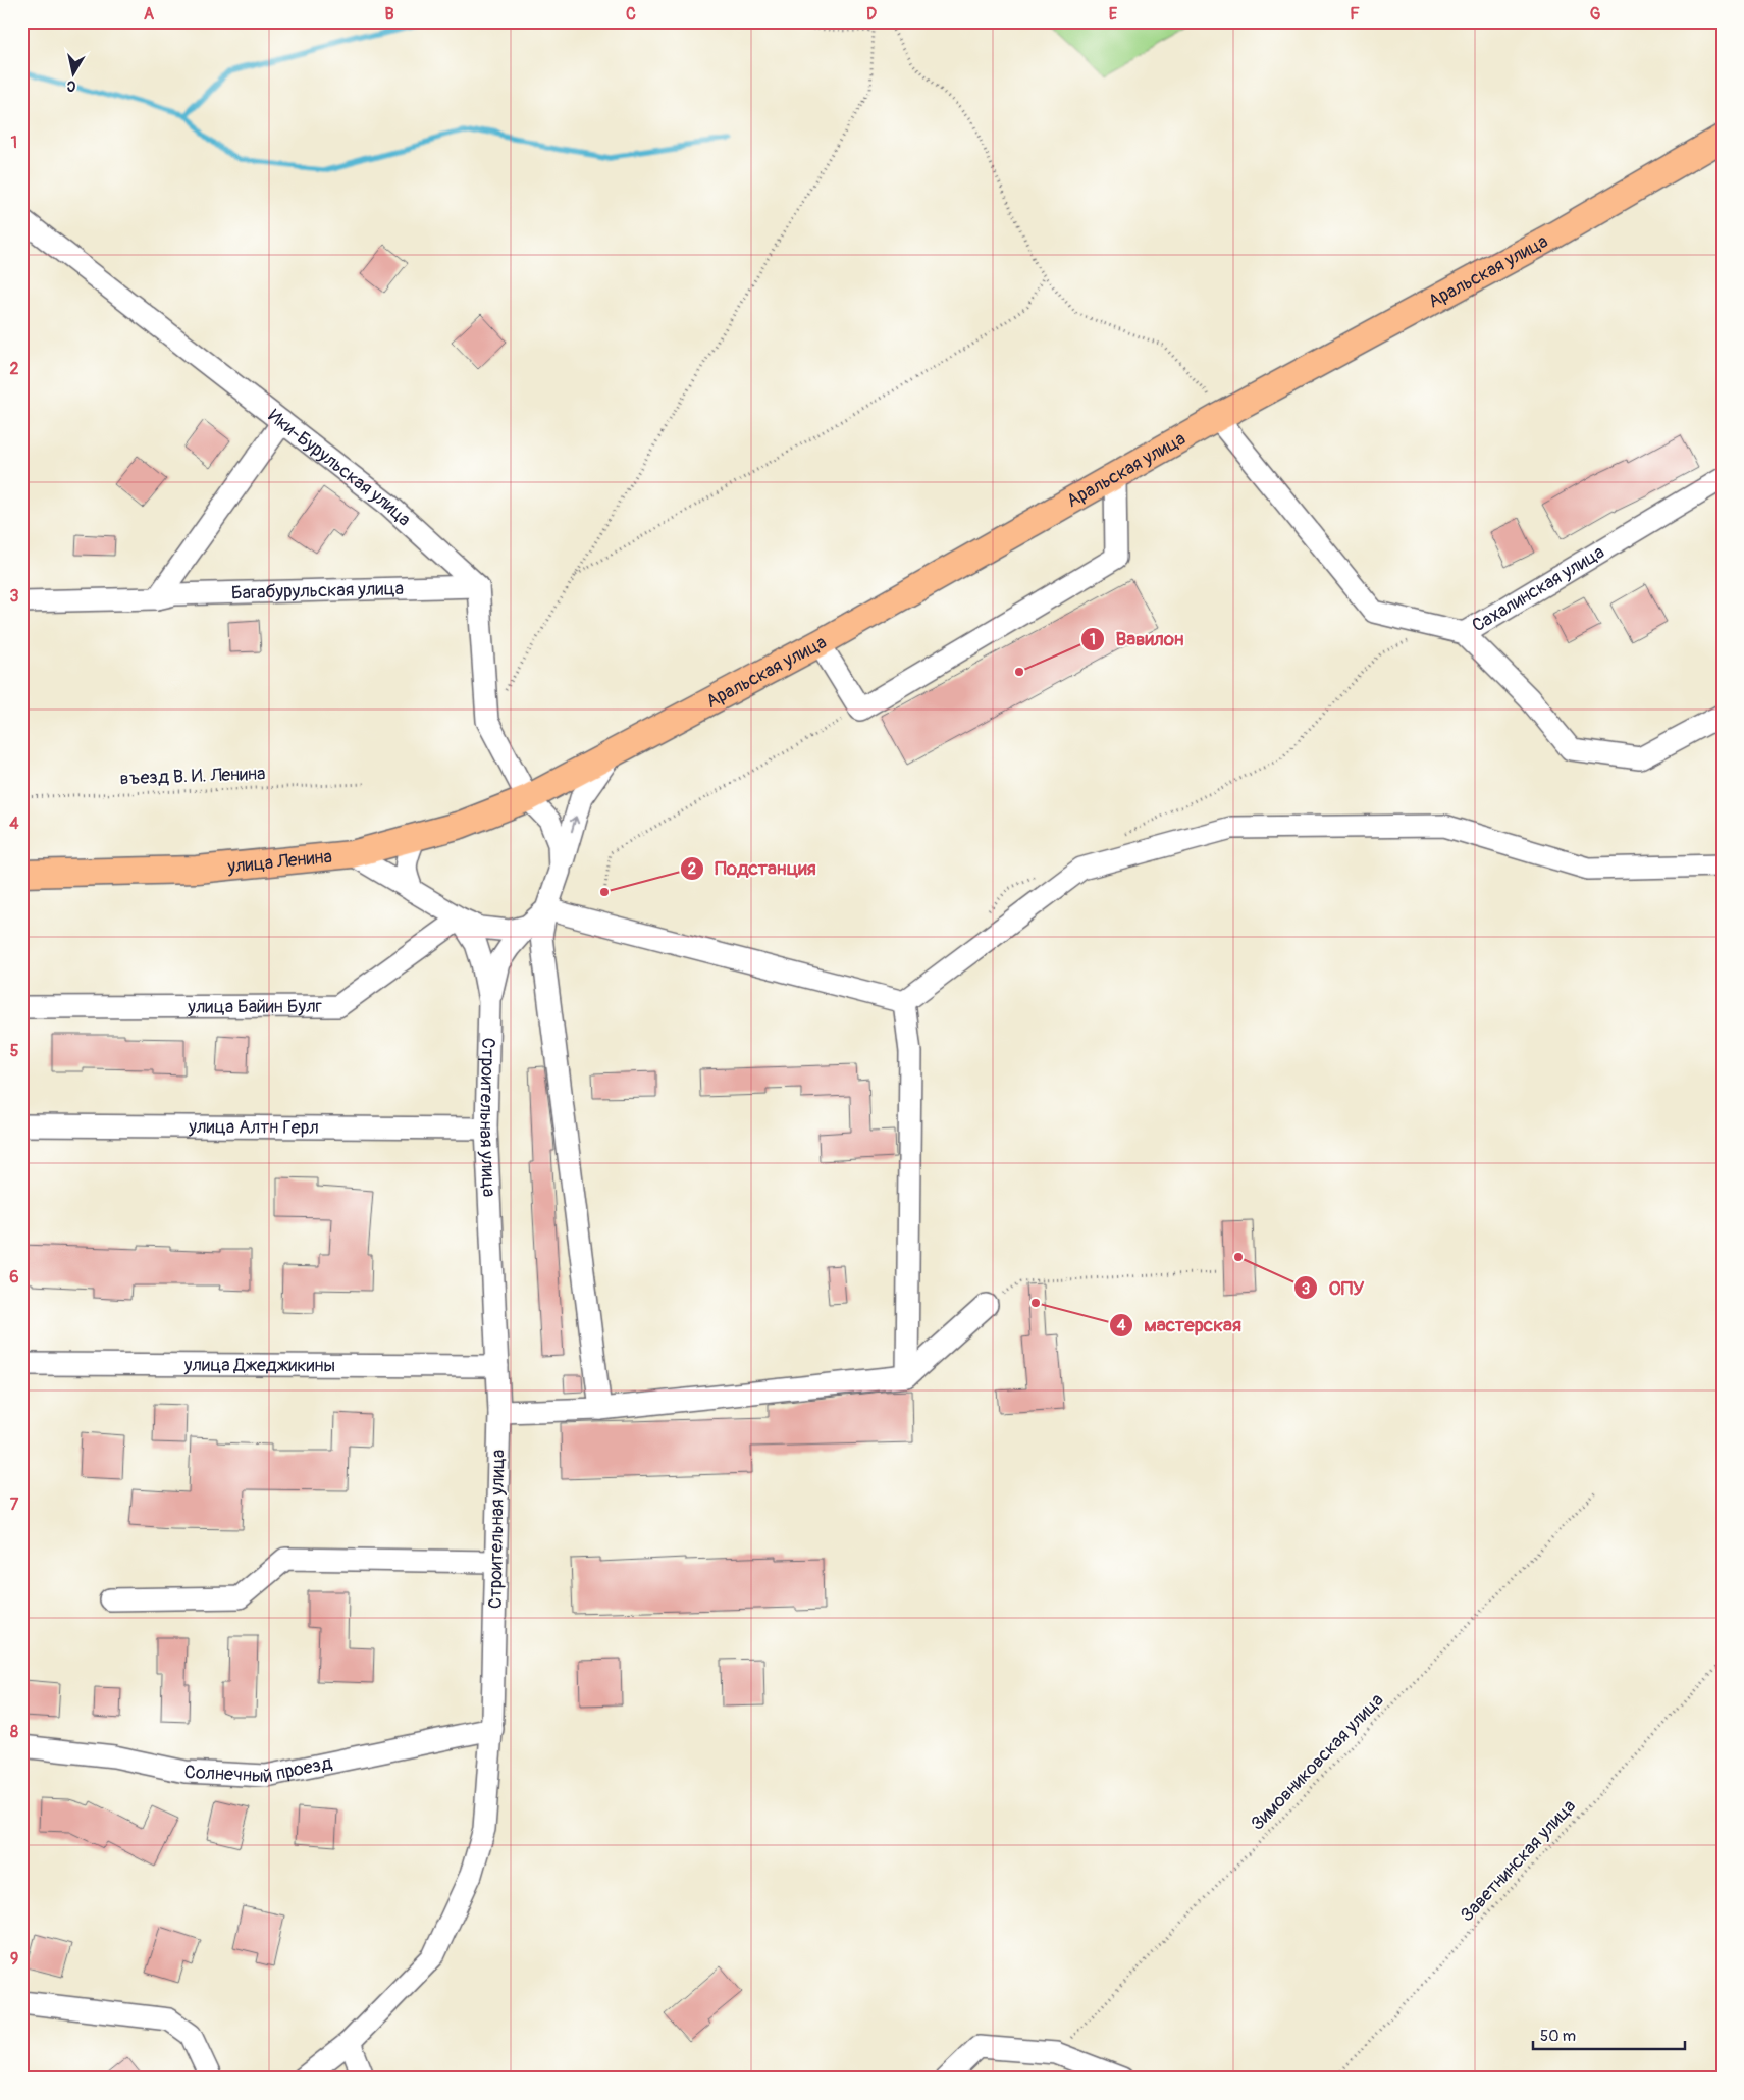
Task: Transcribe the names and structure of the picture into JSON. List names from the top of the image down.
{
  "streets": {
    "main road": ["Аральская улица", "улица Ленина"],
    "street": [
      "Ики-Бурульская улица",
      "Сахалинская улица",
      "Багабурульская улица",
      "улица Байин Булг",
      "Строительная улица",
      "улица Алтн Герл",
      "улица Джеджикины",
      "Солнечный проезд"
    ],
    "path": ["въезд В. И. Ленина", "Зимовниковская улица", "Заветнинская улица"]
  },
  "crossings": [
    ["Аральская улица", "Сахалинская улица"],
    ["Аральская улица", "улица Ленина"],
    ["Аральская улица", "улица Байин Булг"],
    ["Аральская улица", "Строительная улица"],
    ["Ики-Бурульская улица", "Багабурульская улица"],
    ["улица Ленина", "улица Байин Булг"],
    ["улица Ленина", "Строительная улица"],
    ["улица Байин Булг", "Строительная улица"],
    ["Строительная улица", "улица Алтн Герл"],
    ["Строительная улица", "улица Джеджикины"],
    ["Строительная улица", "Солнечный проезд"]
  ],
  "places": [
    "Вавилон",
    "Подстанция",
    "ОПУ",
    "мастерская"
  ],
  "scale_bar": "50 m",
  "north": "bottom",
  "grid": {
    "columns": [
      "A",
      "B",
      "C",
      "D",
      "E",
      "F",
      "G"
    ],
    "rows": [
      "1",
      "2",
      "3",
      "4",
      "5",
      "6",
      "7",
      "8",
      "9"
    ]
  }
}
